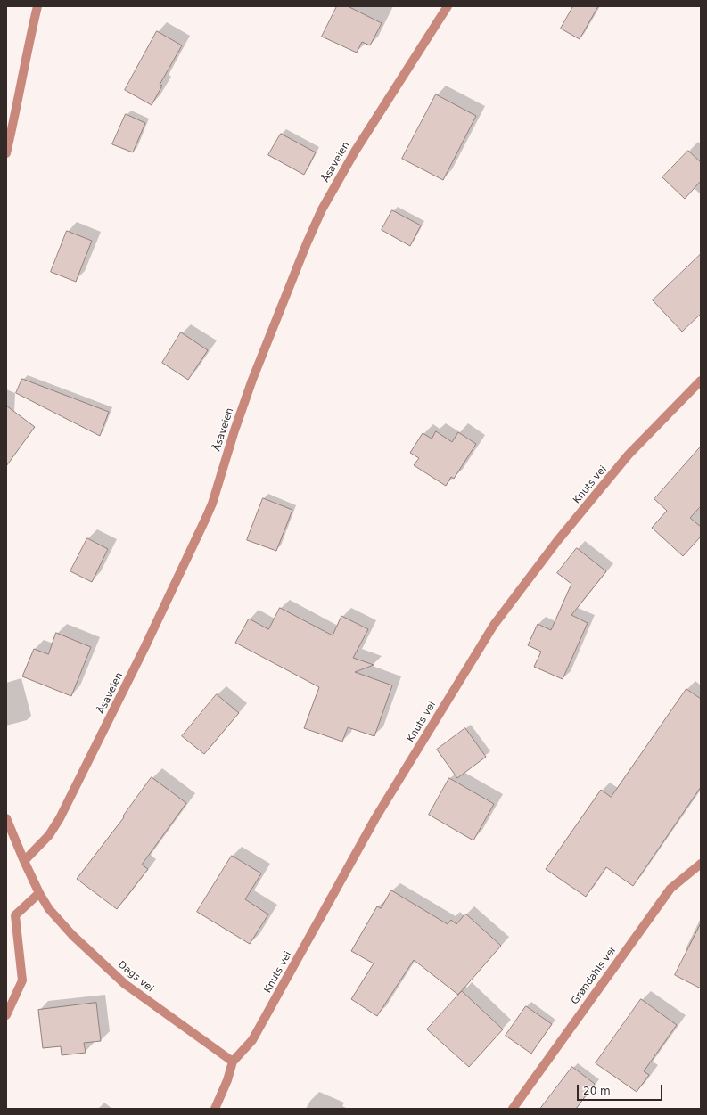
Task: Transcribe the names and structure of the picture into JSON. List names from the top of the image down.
{
  "streets": {
    "street": [
      "Åsaveien",
      "Knuts vei",
      "Grøndahls vei",
      "Dags vei"
    ]
  },
  "crossings": [
    ["Åsaveien", "Dags vei"],
    ["Knuts vei", "Dags vei"]
  ],
  "scale_bar": "20 m"
}
